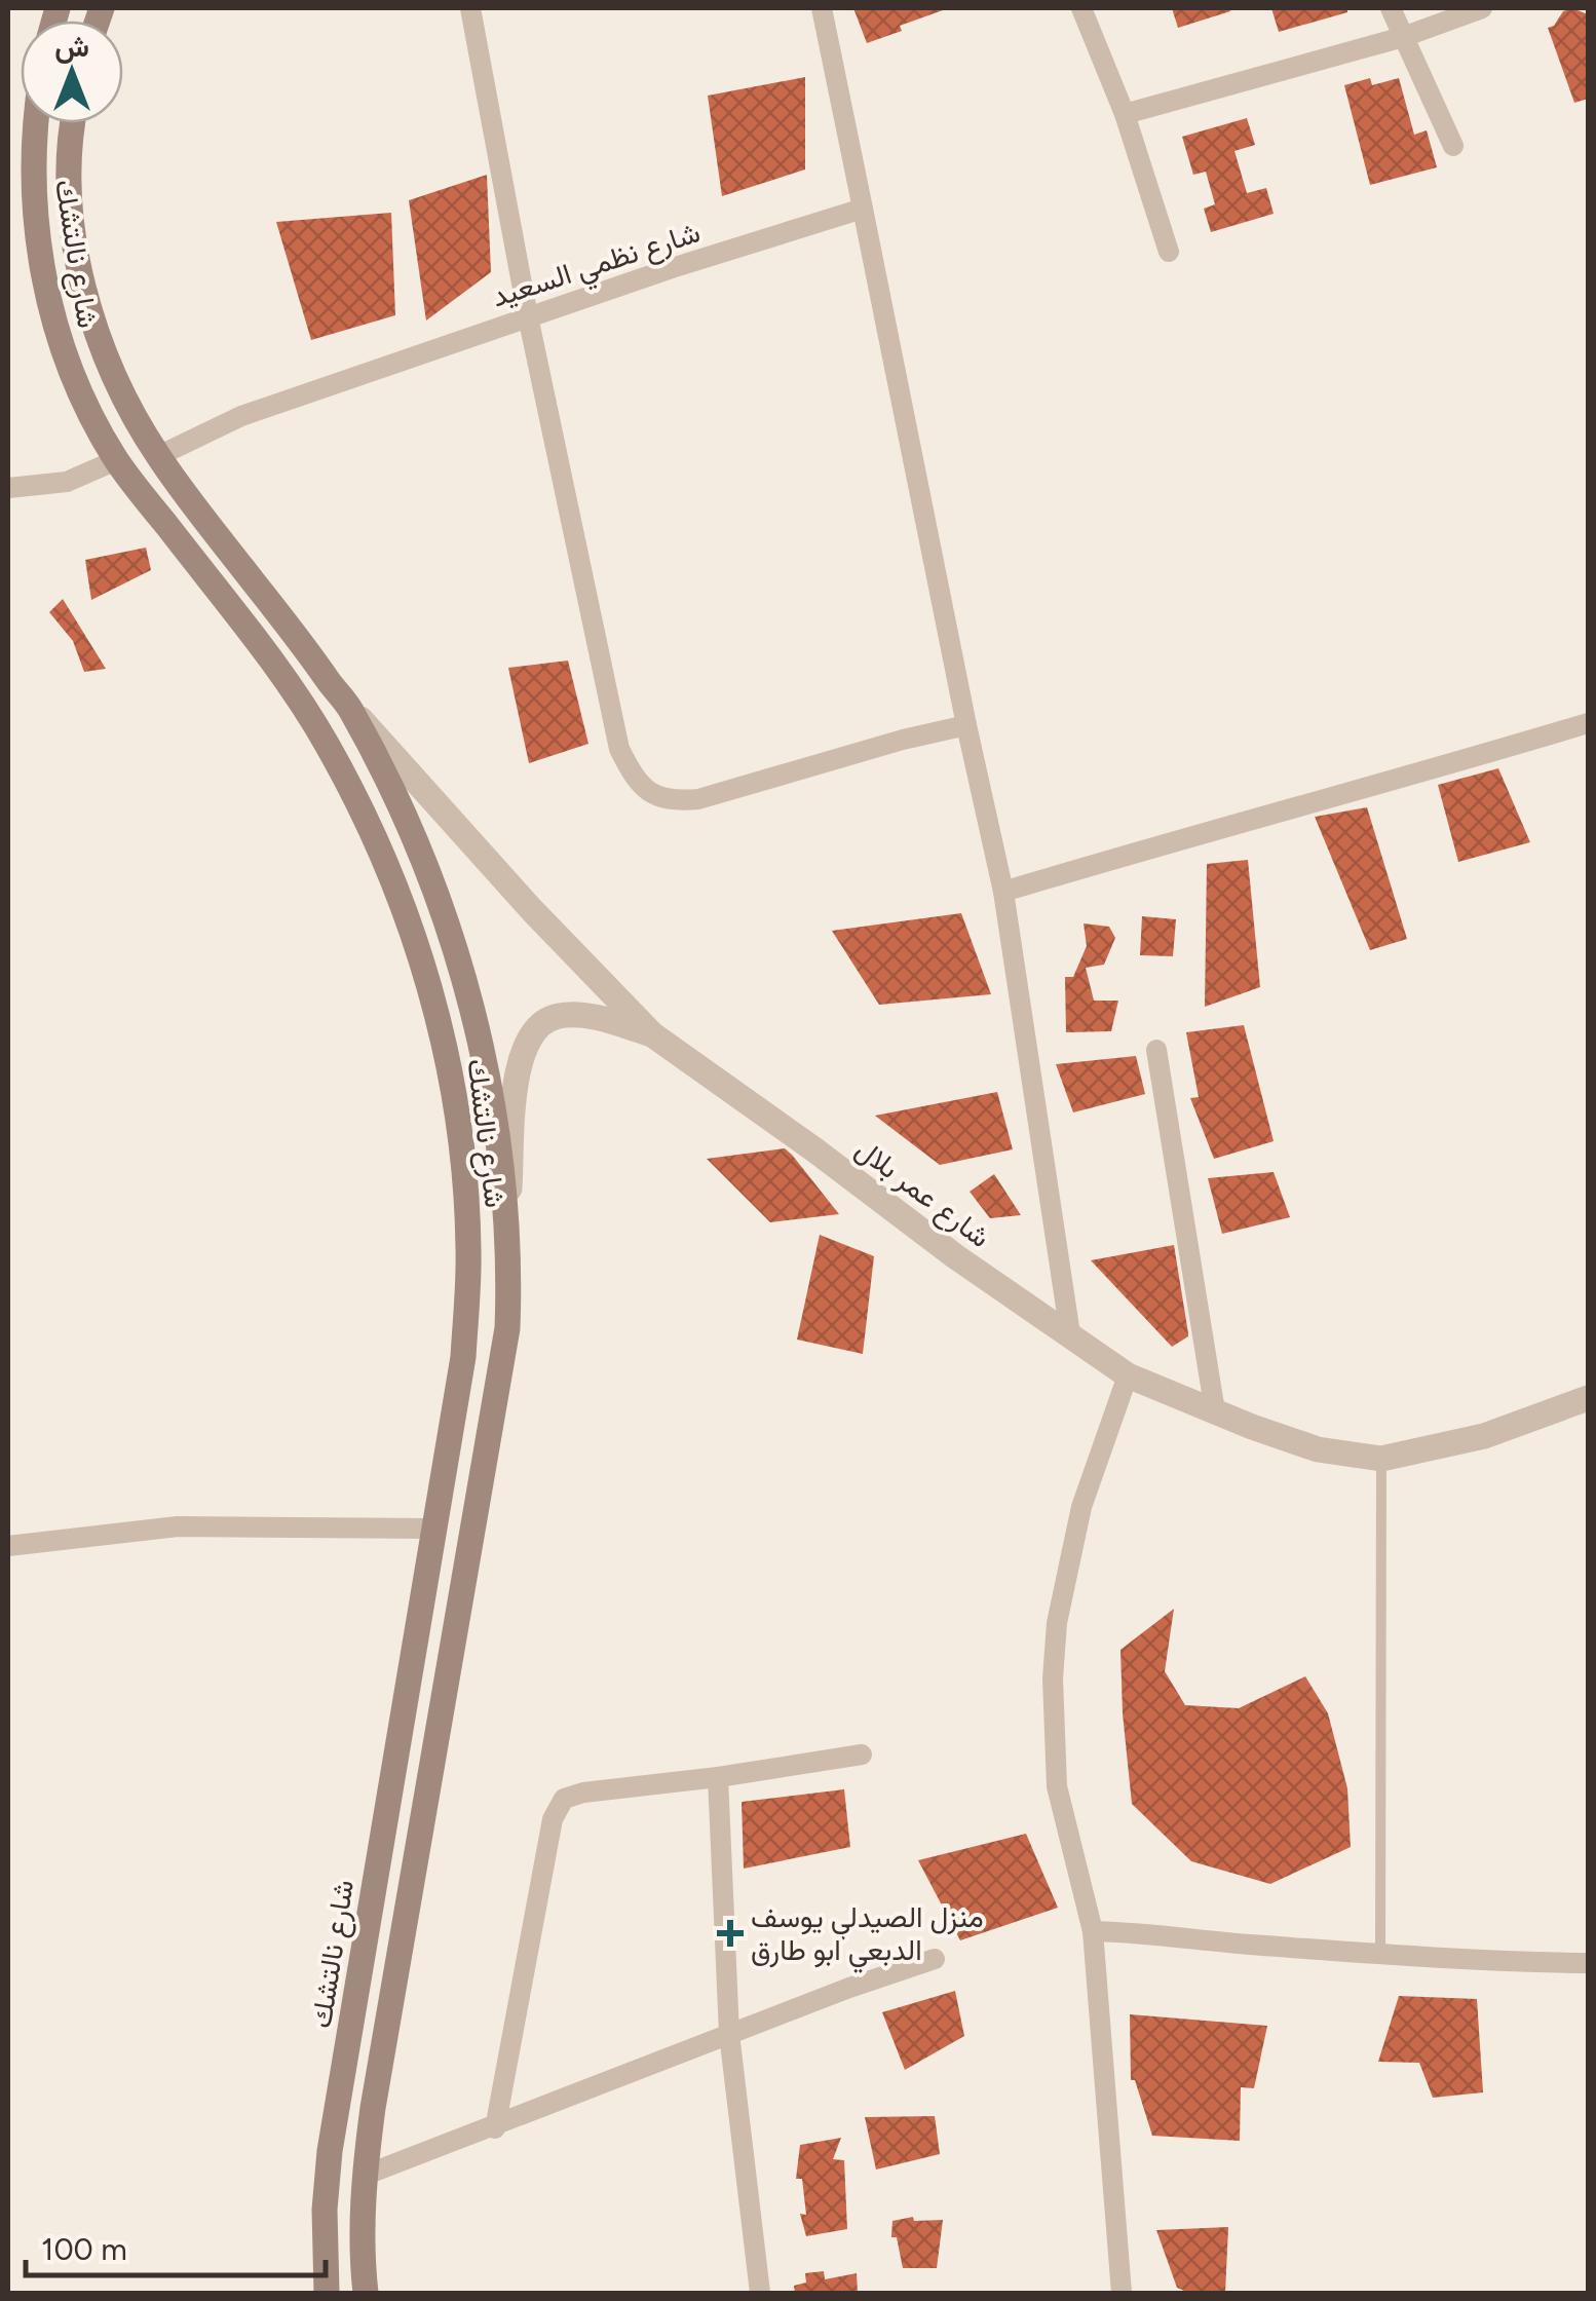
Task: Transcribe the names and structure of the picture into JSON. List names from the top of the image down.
{
  "streets": {
    "main road": ["شارع نالتشك"],
    "street": ["شارع نظمي السعيد", "شارع عمر بلال"]
  },
  "crossings": [
    ["شارع نالتشك", "شارع نظمي السعيد"],
    ["شارع نالتشك", "شارع عمر بلال"]
  ],
  "places": {
    "health": ["منزل الصيدلي يوسف الدبعي ابو طارق"]
  },
  "scale_bar": "100 m",
  "north": "top"
}
